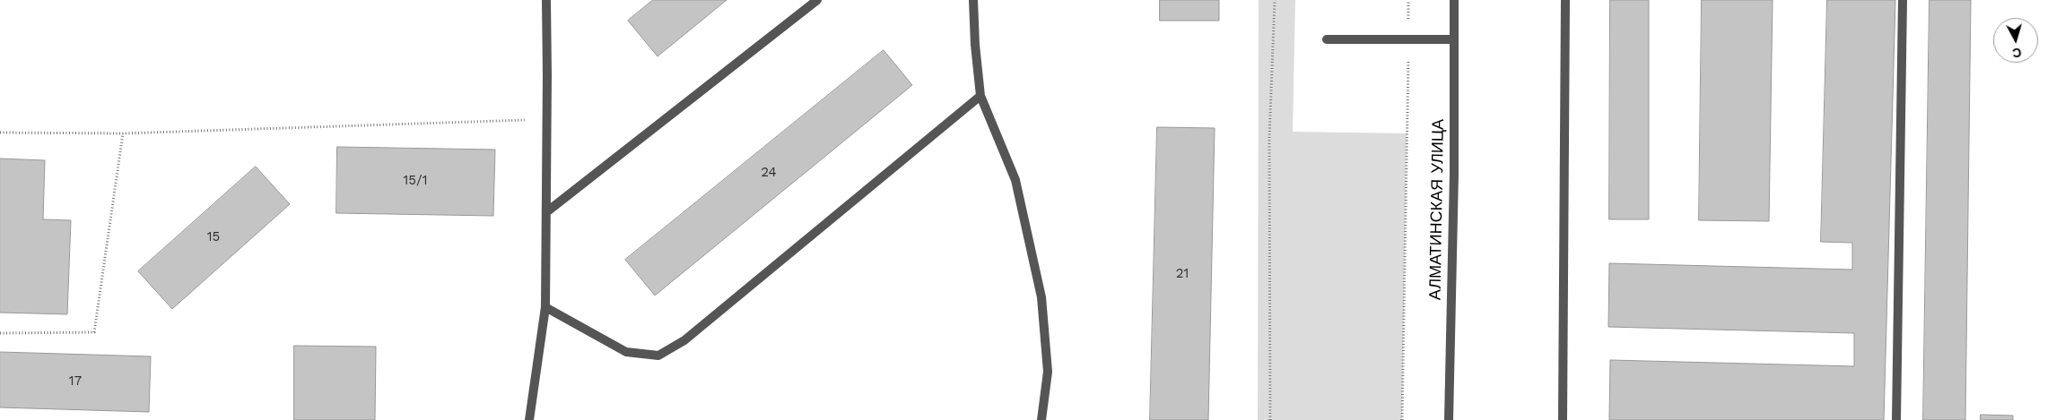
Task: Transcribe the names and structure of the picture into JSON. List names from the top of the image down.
{
  "streets": {
    "street": ["АЛМАТИНСКАЯ УЛИЦА"]
  },
  "house_numbers": [
    "24",
    "15/1",
    "15",
    "21",
    "17"
  ],
  "north": "bottom"
}
